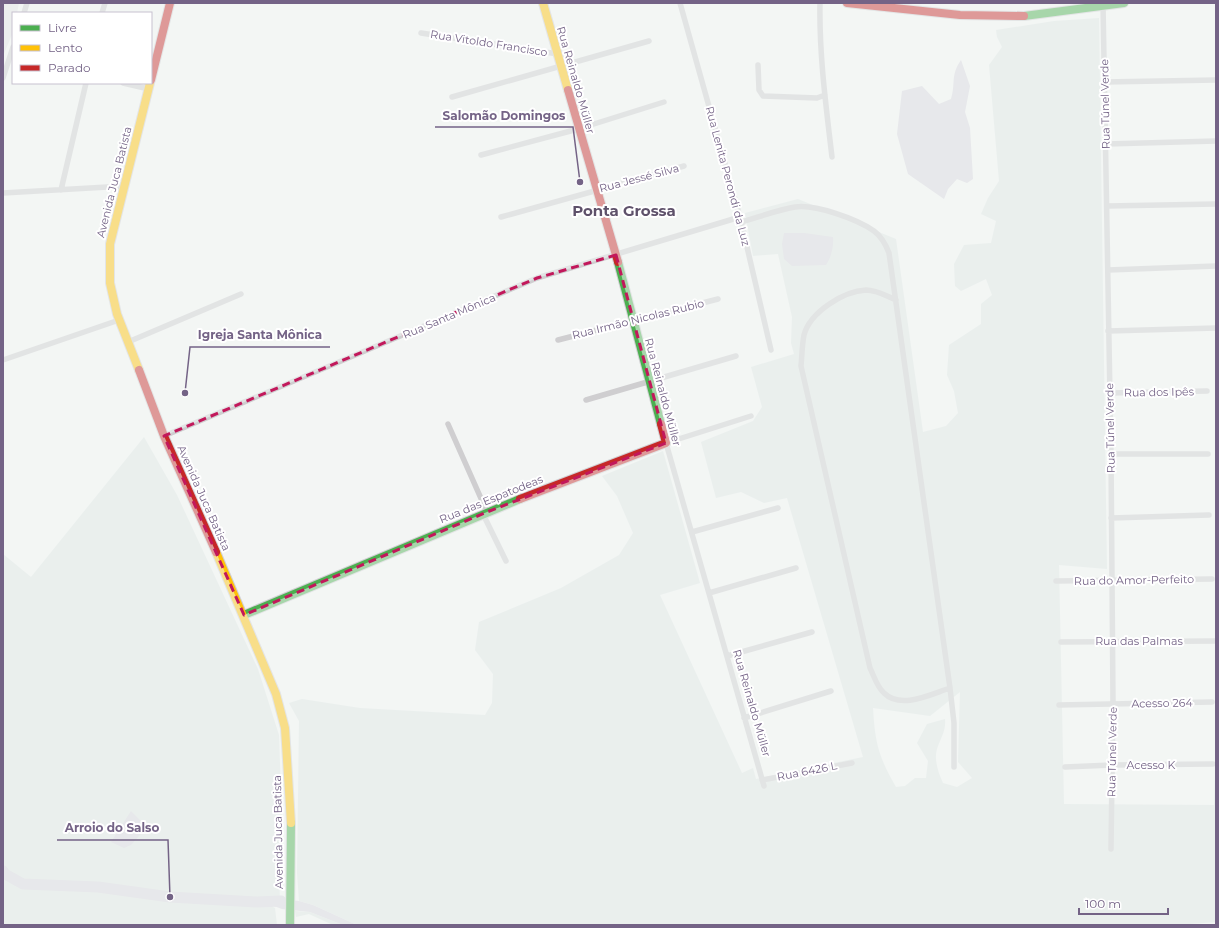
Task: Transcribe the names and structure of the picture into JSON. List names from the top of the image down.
{
  "streets": {
    "main road": ["Rua Reinaldo Müller", "Avenida Juca Batista", "Rua das Espatodeas"],
    "street": [
      "Rua Vitoldo Francisco",
      "Rua Túnel Verde",
      "Rua Lenita Perondi da Luz",
      "Rua Jessé Silva",
      "Rua Santa Mônica",
      "Rua Irmão Nicolas Rubio",
      "Rua dos Ipês",
      "Rua do Amor-Perfeito",
      "Rua das Palmas",
      "Acesso 264",
      "Acesso K",
      "Rua 6426 L"
    ]
  },
  "crossings": [
    ["Rua Vitoldo Francisco", "Rua Reinaldo Müller"],
    ["Rua Reinaldo Müller", "Rua Jessé Silva"],
    ["Rua Reinaldo Müller", "Rua Santa Mônica"],
    ["Rua Reinaldo Müller", "Rua Irmão Nicolas Rubio"],
    ["Rua Reinaldo Müller", "Rua das Espatodeas"],
    ["Rua Reinaldo Müller", "Rua 6426 L"],
    ["Rua Túnel Verde", "Rua dos Ipês"],
    ["Rua Túnel Verde", "Rua do Amor-Perfeito"],
    ["Rua Túnel Verde", "Rua das Palmas"],
    ["Rua Túnel Verde", "Acesso 264"],
    ["Rua Túnel Verde", "Acesso K"],
    ["Rua Lenita Perondi da Luz", "Rua Santa Mônica"],
    ["Avenida Juca Batista", "Rua Santa Mônica"],
    ["Avenida Juca Batista", "Rua das Espatodeas"]
  ],
  "districts": ["Ponta Grossa"],
  "places": ["Salomão Domingos", "Igreja Santa Mônica", "Arroio do Salso"],
  "legend": ["Livre", "Lento", "Parado"],
  "scale_bar": "100 m"
}
